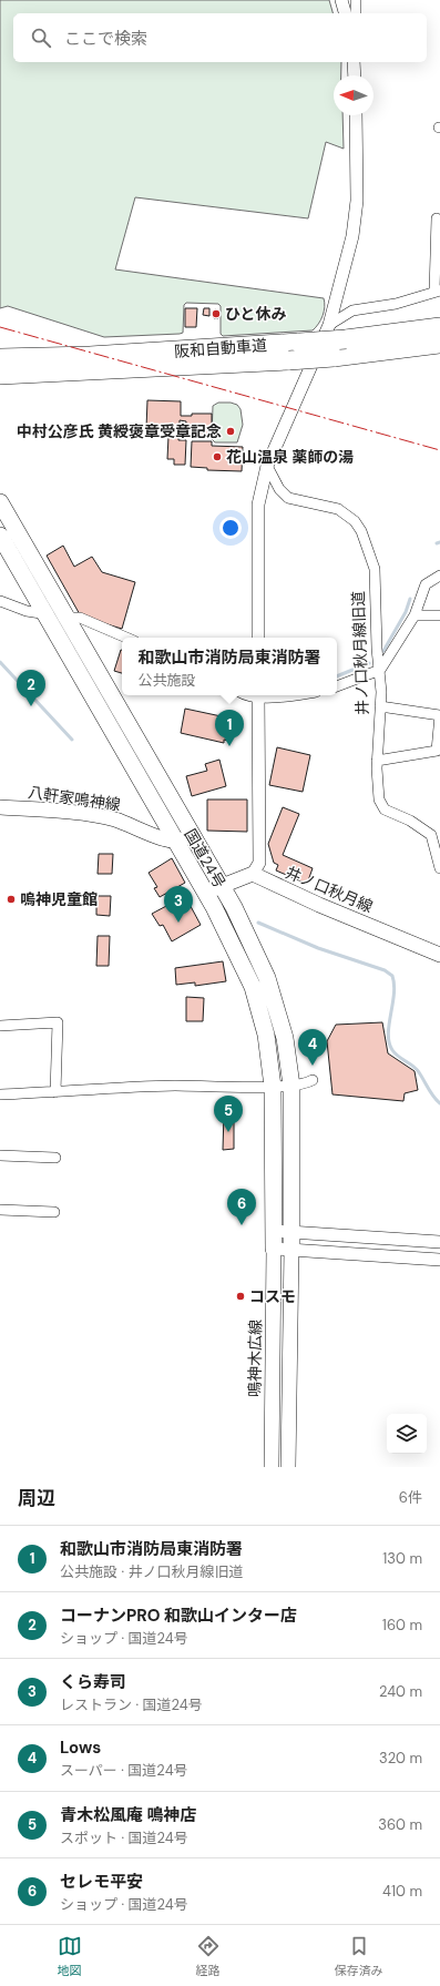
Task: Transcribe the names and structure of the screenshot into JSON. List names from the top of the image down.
{
  "streets": {
    "highway": ["阪和自動車道", "国道24号"],
    "main road": ["八軒家鳴神線", "井ノ口秋月線", "鳴神木広線"],
    "street": ["井ノ口秋月線旧道"]
  },
  "crossings": [
    ["八軒家鳴神線", "国道24号"],
    ["国道24号", "鳴神木広線"]
  ],
  "places": [
    "ひと休み",
    "中村公彦氏 黄綬褒章受章記念",
    "花山温泉 薬師の湯",
    "嗚神児童館",
    "コスモ"
  ],
  "north": "left",
  "page": {
    "search": "ここで検索",
    "popup": ["和歌山市消防局東消防署", "公共施設"],
    "pins": [
      "2",
      "1",
      "3",
      "4",
      "5",
      "6"
    ],
    "heading": ["周辺", "6件"],
    "list": [
      {
        "mark": "1",
        "name": "和歌山市消防局東消防署",
        "note": "公共施設 · 井ノ口秋月線旧道",
        "value": "130 m"
      },
      {
        "mark": "2",
        "name": "コーナンPRO 和歌山インター店",
        "note": "ショップ · 国道24号",
        "value": "160 m"
      },
      {
        "mark": "3",
        "name": "くら寿司",
        "note": "レストラン · 国道24号",
        "value": "240 m"
      },
      {
        "mark": "4",
        "name": "Lows",
        "note": "スーパー · 国道24号",
        "value": "320 m"
      },
      {
        "mark": "5",
        "name": "青木松風庵 鳴神店",
        "note": "スポット · 国道24号",
        "value": "360 m"
      },
      {
        "mark": "6",
        "name": "セレモ平安",
        "note": "ショップ · 国道24号",
        "value": "410 m"
      }
    ],
    "nav": ["地図", "経路", "保存済み"]
  }
}
